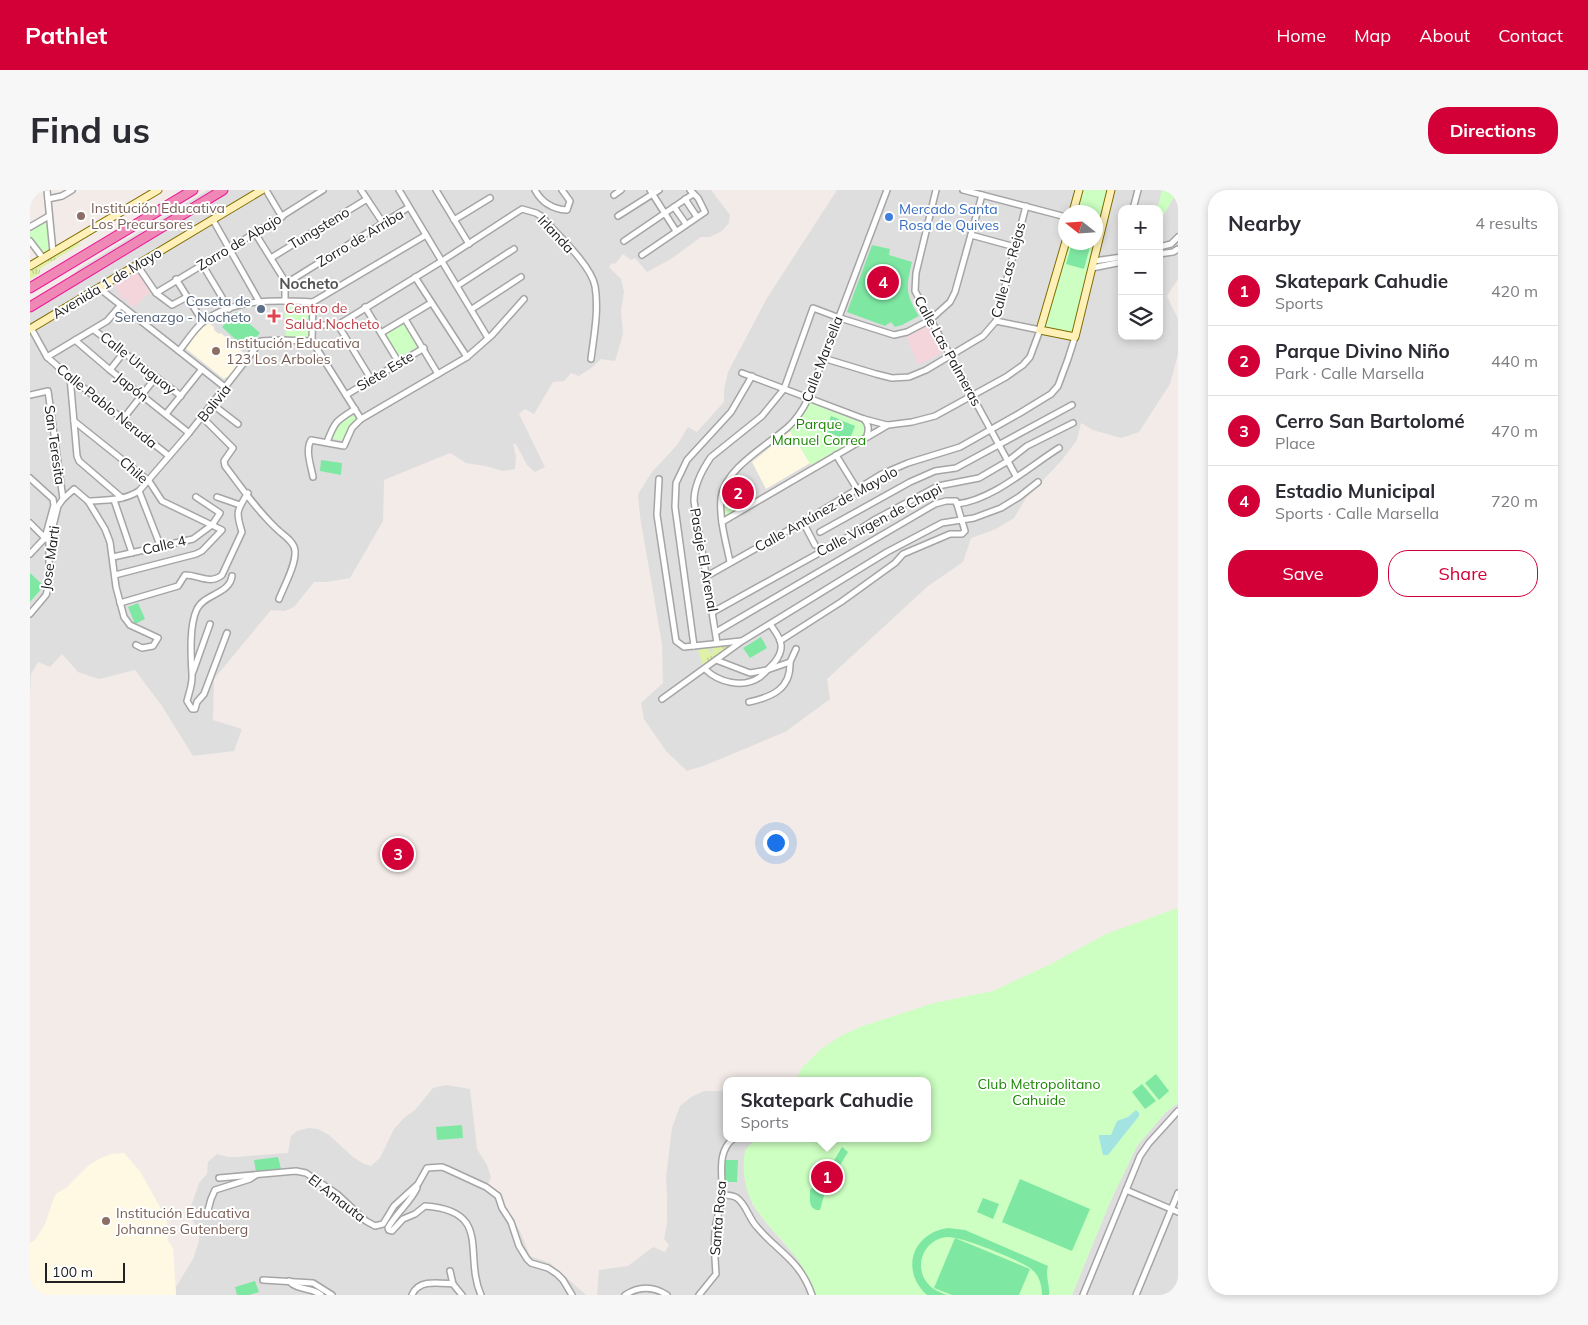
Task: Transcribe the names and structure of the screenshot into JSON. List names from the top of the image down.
{
  "streets": {
    "street": [
      "Tungsteno",
      "Irlanda",
      "Zorro de Arriba",
      "Zorro de Abajo",
      "Calle Las Rejas",
      "Avenida 1 de Mayo",
      "Calle Las Palmeras",
      "Calle Marsella",
      "Calle Uruguay",
      "Siete Este",
      "Japón",
      "Bolivia",
      "Calle Pablo Neruda",
      "San Teresita",
      "Chile",
      "Calle Antúnez de Mayolo",
      "Calle Virgen de Chapi",
      "Calle 4",
      "Jose Marti",
      "Pasaje El Arenal",
      "El Amauta",
      "Santa Rosa"
    ]
  },
  "crossings": [
    ["Calle Las Rejas", "Calle Las Palmeras"],
    ["Calle Las Rejas", "Calle Marsella"],
    ["Avenida 1 de Mayo", "Calle Pablo Neruda"],
    ["Calle Las Palmeras", "Calle Antúnez de Mayolo"],
    ["Calle Las Palmeras", "Calle Virgen de Chapi"],
    ["Calle Marsella", "Calle Antúnez de Mayolo"],
    ["Calle Marsella", "Pasaje El Arenal"],
    ["Japón", "Bolivia"],
    ["Bolivia", "Calle Pablo Neruda"],
    ["Bolivia", "Chile"],
    ["San Teresita", "Jose Marti"],
    ["Chile", "Calle 4"],
    ["Calle Antúnez de Mayolo", "Pasaje El Arenal"],
    ["Calle Virgen de Chapi", "Pasaje El Arenal"]
  ],
  "districts": ["Nocheto"],
  "parks": ["Parque Manuel Correa", "Club Metropolitano Cahuide"],
  "places": {
    "other": [
      "Institución Educativa Los Precursores",
      "Mercado Santa Rosa de Quives",
      "Caseta de Serenazgo - Nocheto",
      "Institución Educativa 123 Los Arboles",
      "Institución Educativa Johannes Gutenberg"
    ],
    "health": ["Centro de Salud Nocheto"]
  },
  "scale_bar": "100 m",
  "north": "left",
  "page": {
    "header": "Pathlet",
    "nav": [
      "Home",
      "Map",
      "About",
      "Contact"
    ],
    "buttons": [
      "Directions",
      ["Save", "Share"]
    ],
    "title": "Find us",
    "heading": ["Nearby", "4 results"],
    "map_buttons": ["+", "−"],
    "list": [
      {
        "mark": "1",
        "name": "Skatepark Cahudie",
        "note": "Sports",
        "value": "420 m"
      },
      {
        "mark": "2",
        "name": "Parque Divino Niño",
        "note": "Park · Calle Marsella",
        "value": "440 m"
      },
      {
        "mark": "3",
        "name": "Cerro San Bartolomé",
        "note": "Place",
        "value": "470 m"
      },
      {
        "mark": "4",
        "name": "Estadio Municipal",
        "note": "Sports · Calle Marsella",
        "value": "720 m"
      }
    ],
    "pins": [
      "4",
      "2",
      "3",
      "1"
    ],
    "popup": ["Skatepark Cahudie", "Sports"],
    "scale": "100 m"
  }
}
